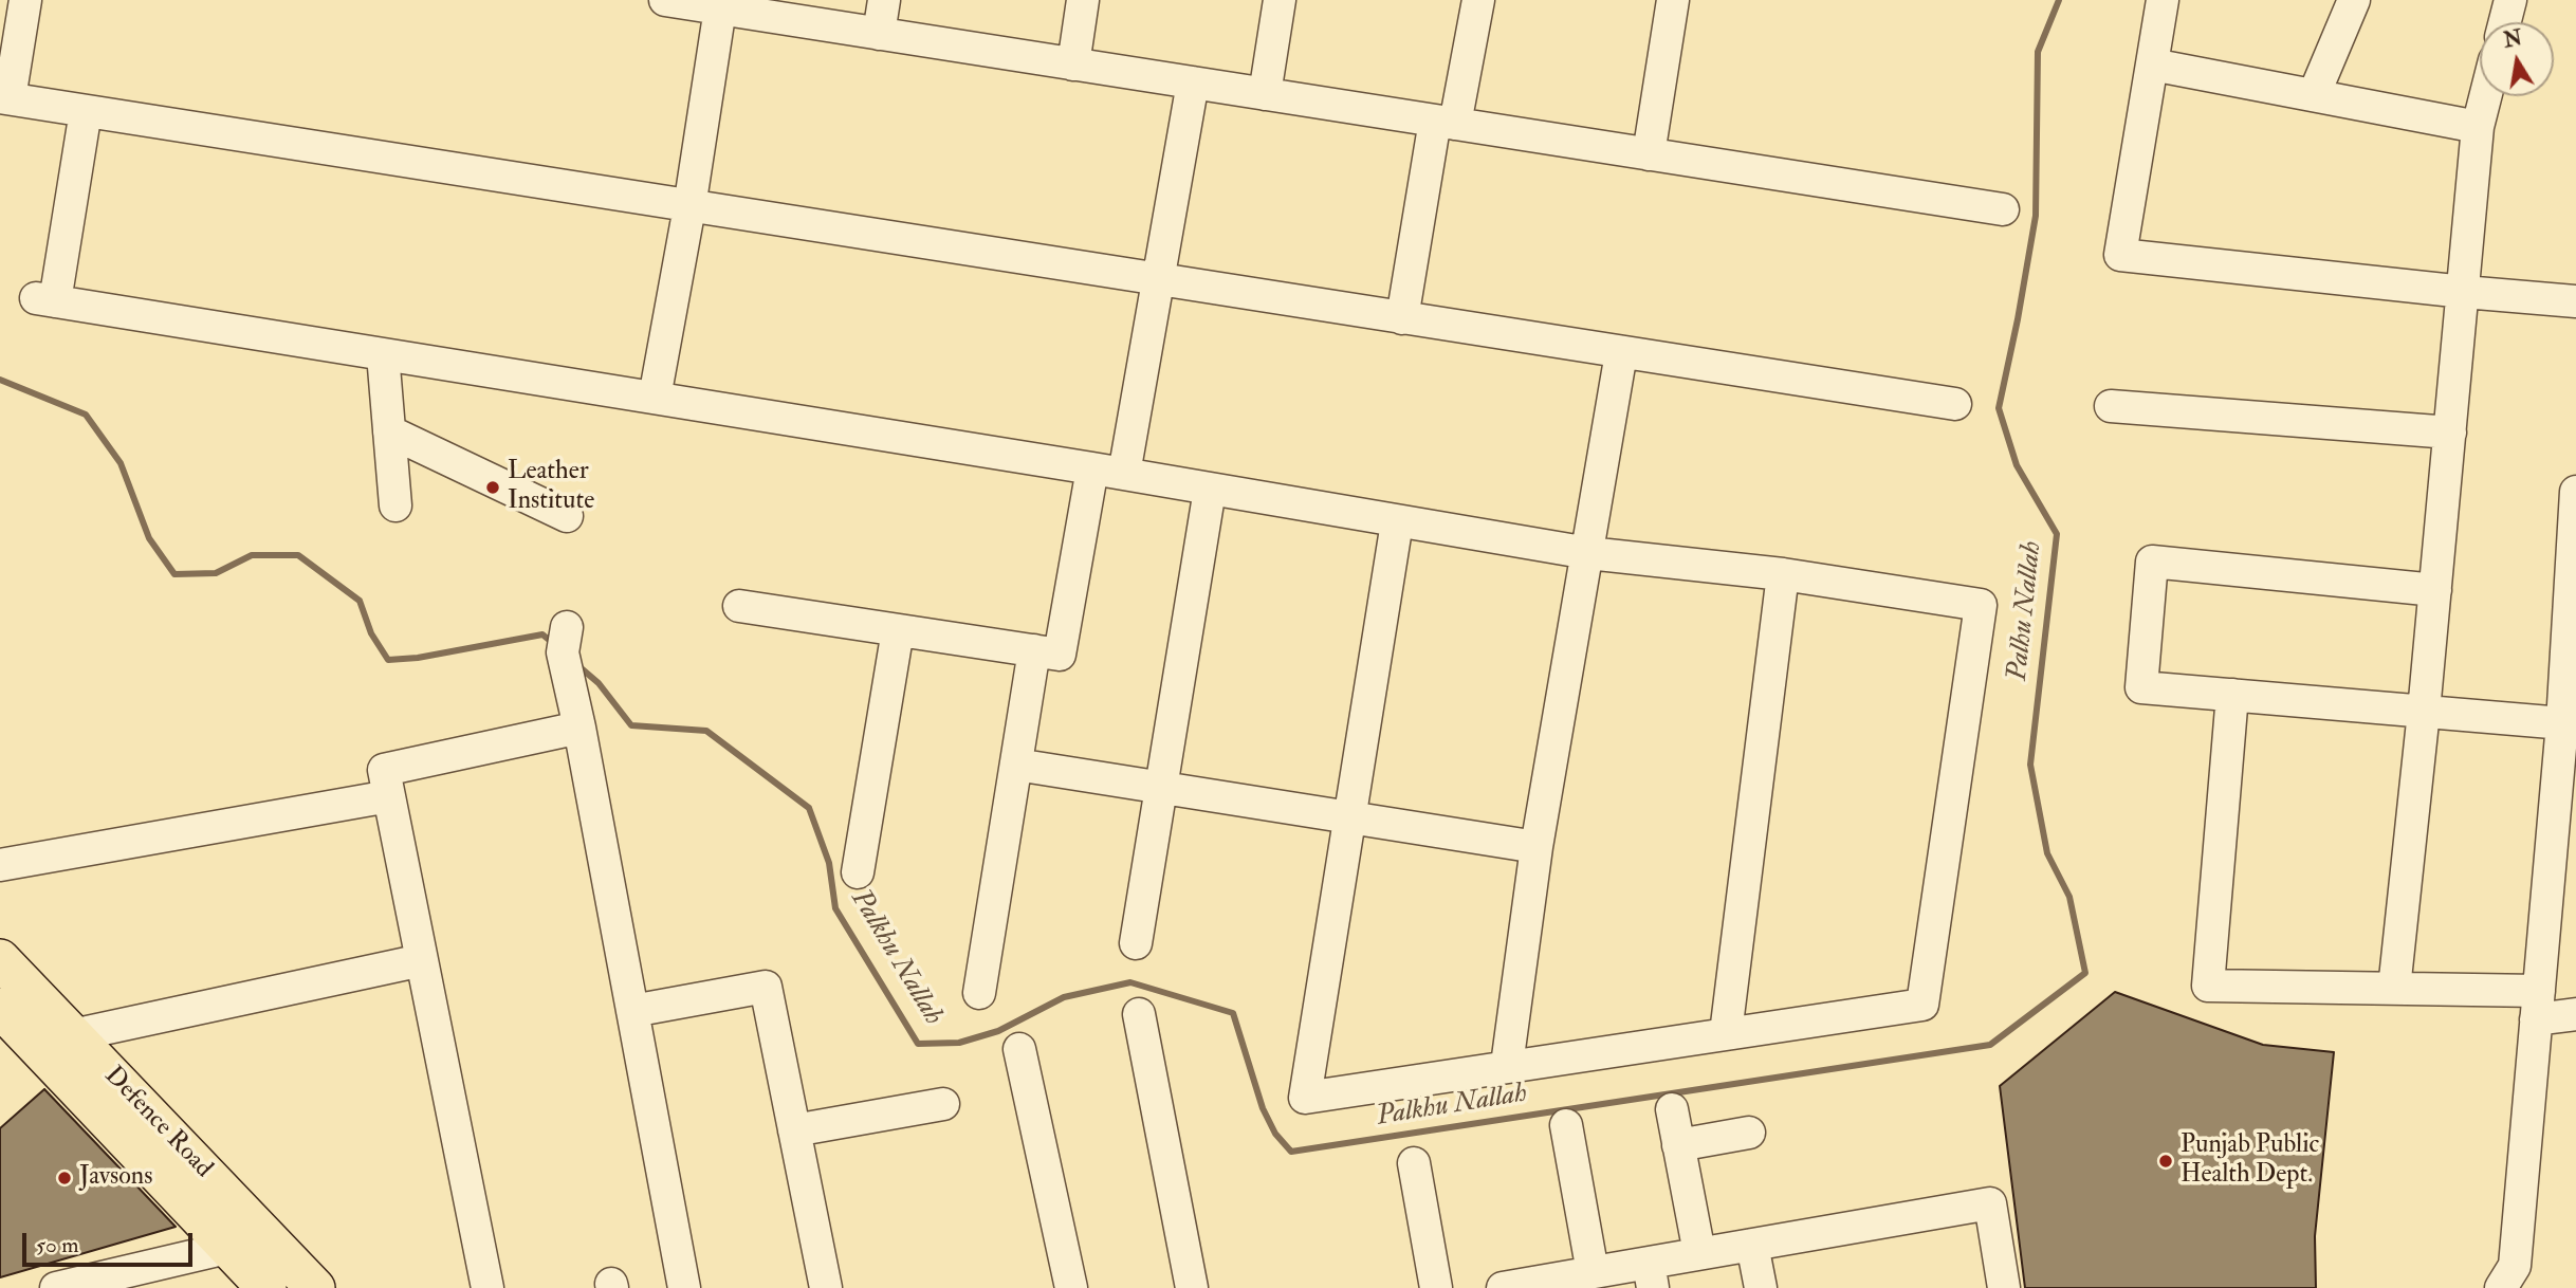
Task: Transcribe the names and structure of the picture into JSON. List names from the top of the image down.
{
  "streets": {
    "main road": ["Defence Road"]
  },
  "water": ["Palhu Nallah", "Palkhu Nallah"],
  "places": ["Leather Institute", "Punjab Public Health Dept.", "Javsons"],
  "scale_bar": "50 m",
  "north": "top"
}
